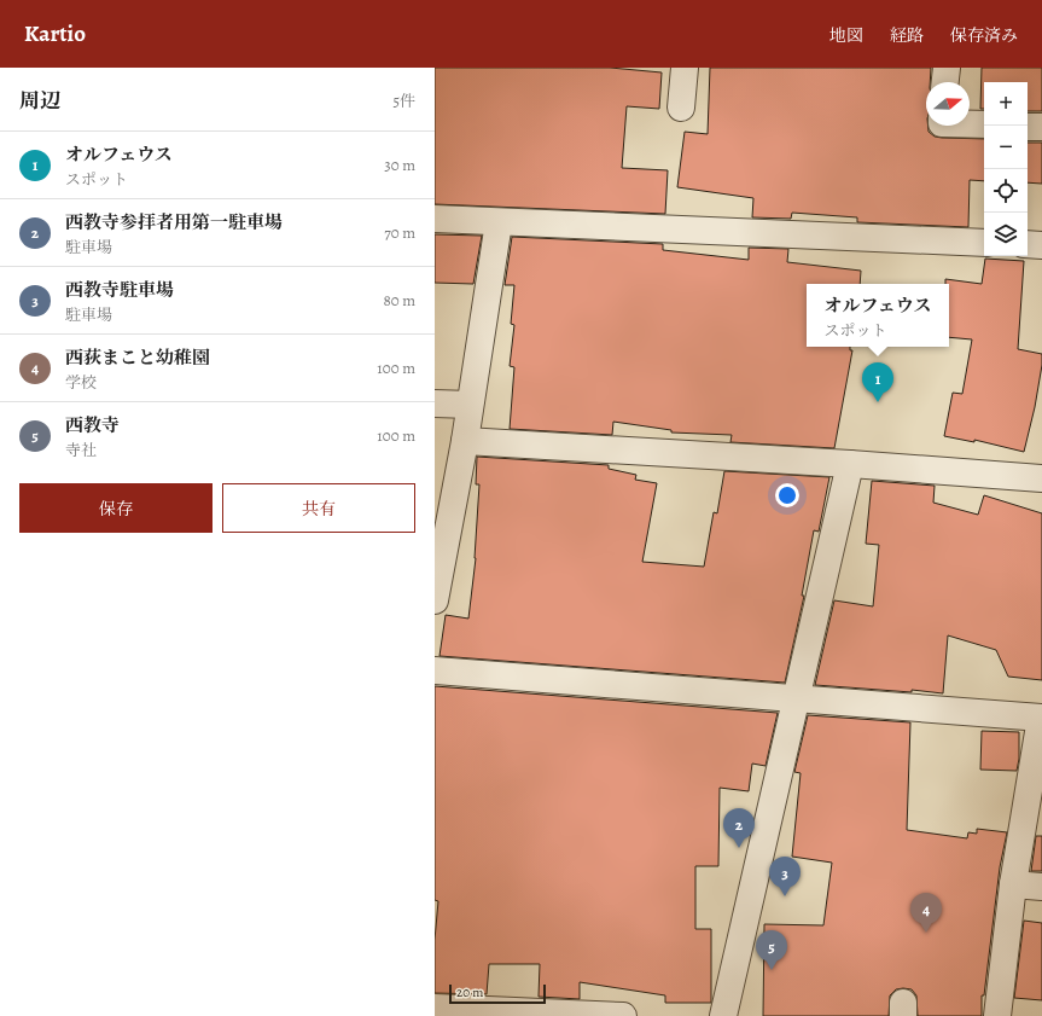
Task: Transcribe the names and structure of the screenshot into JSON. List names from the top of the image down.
{
  "scale_bar": "20 m",
  "north": "right",
  "page": {
    "header": "Kartio",
    "nav": ["地図", "経路", "保存済み"],
    "heading": ["周辺", "5件"],
    "map_buttons": ["+", "−"],
    "list": [
      {
        "mark": "1",
        "name": "オルフェウス",
        "note": "スポット",
        "value": "30 m"
      },
      {
        "mark": "2",
        "name": "西教寺参拝者用第一駐車場",
        "note": "駐車場",
        "value": "70 m"
      },
      {
        "mark": "3",
        "name": "西教寺駐車場",
        "note": "駐車場",
        "value": "80 m"
      },
      {
        "mark": "4",
        "name": "西荻まこと幼稚園",
        "note": "学校",
        "value": "100 m"
      },
      {
        "mark": "5",
        "name": "西教寺",
        "note": "寺社",
        "value": "100 m"
      }
    ],
    "popup": ["オルフェウス", "スポット"],
    "pins": [
      "1",
      "2",
      "3",
      "4",
      "5"
    ],
    "buttons": ["保存", "共有"],
    "scale": "20 m"
  }
}
